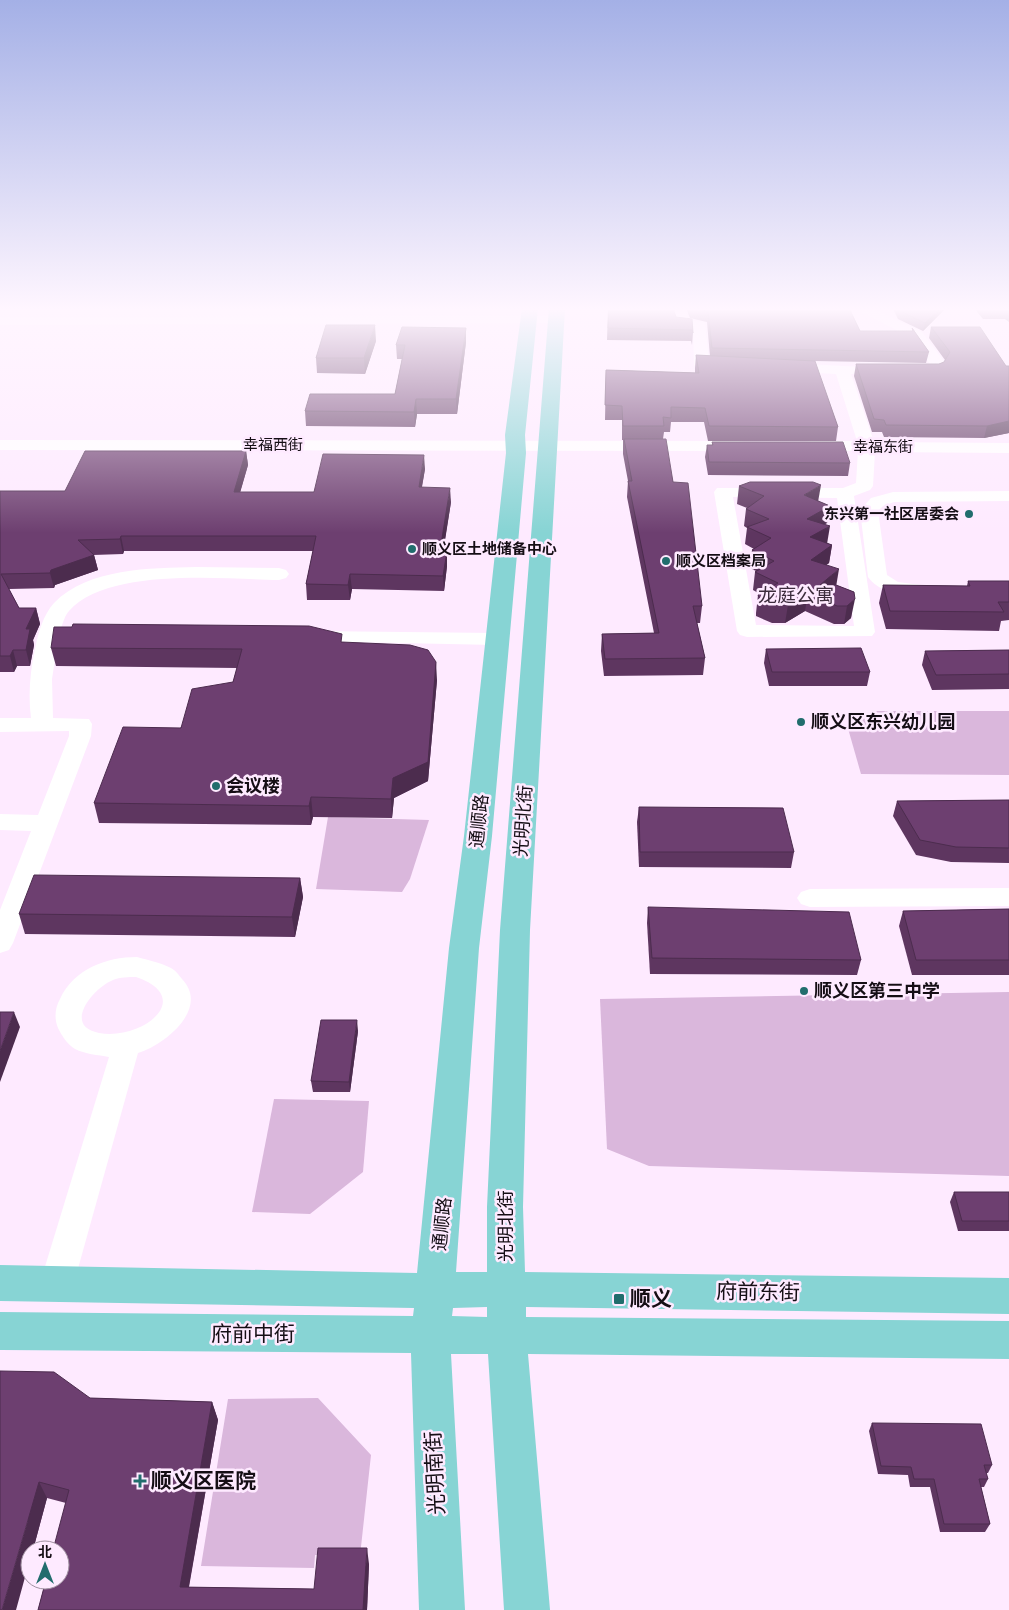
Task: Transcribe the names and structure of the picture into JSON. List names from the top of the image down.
{
  "streets": {
    "main road": [
      "通顺路",
      "光明北街",
      "府前东街",
      "府前中街",
      "光明南街"
    ],
    "street": ["幸福西街", "幸福东街"]
  },
  "crossings": [
    ["幸福西街", "通顺路"],
    ["幸福西街", "光明北街"],
    ["通顺路", "府前中街"],
    ["通顺路", "光明南街"],
    ["光明北街", "府前东街"],
    ["光明北街", "府前中街"],
    ["府前中街", "光明南街"]
  ],
  "districts": ["龙庭公寓"],
  "places": {
    "other": [
      "东兴第一社区居委会",
      "顺义区土地储备中心",
      "顺义区档案局",
      "顺义区东兴幼儿园",
      "会议楼",
      "顺义区第三中学"
    ],
    "transit": ["顺义"],
    "health": ["顺义区医院"]
  },
  "north": "top"
}
